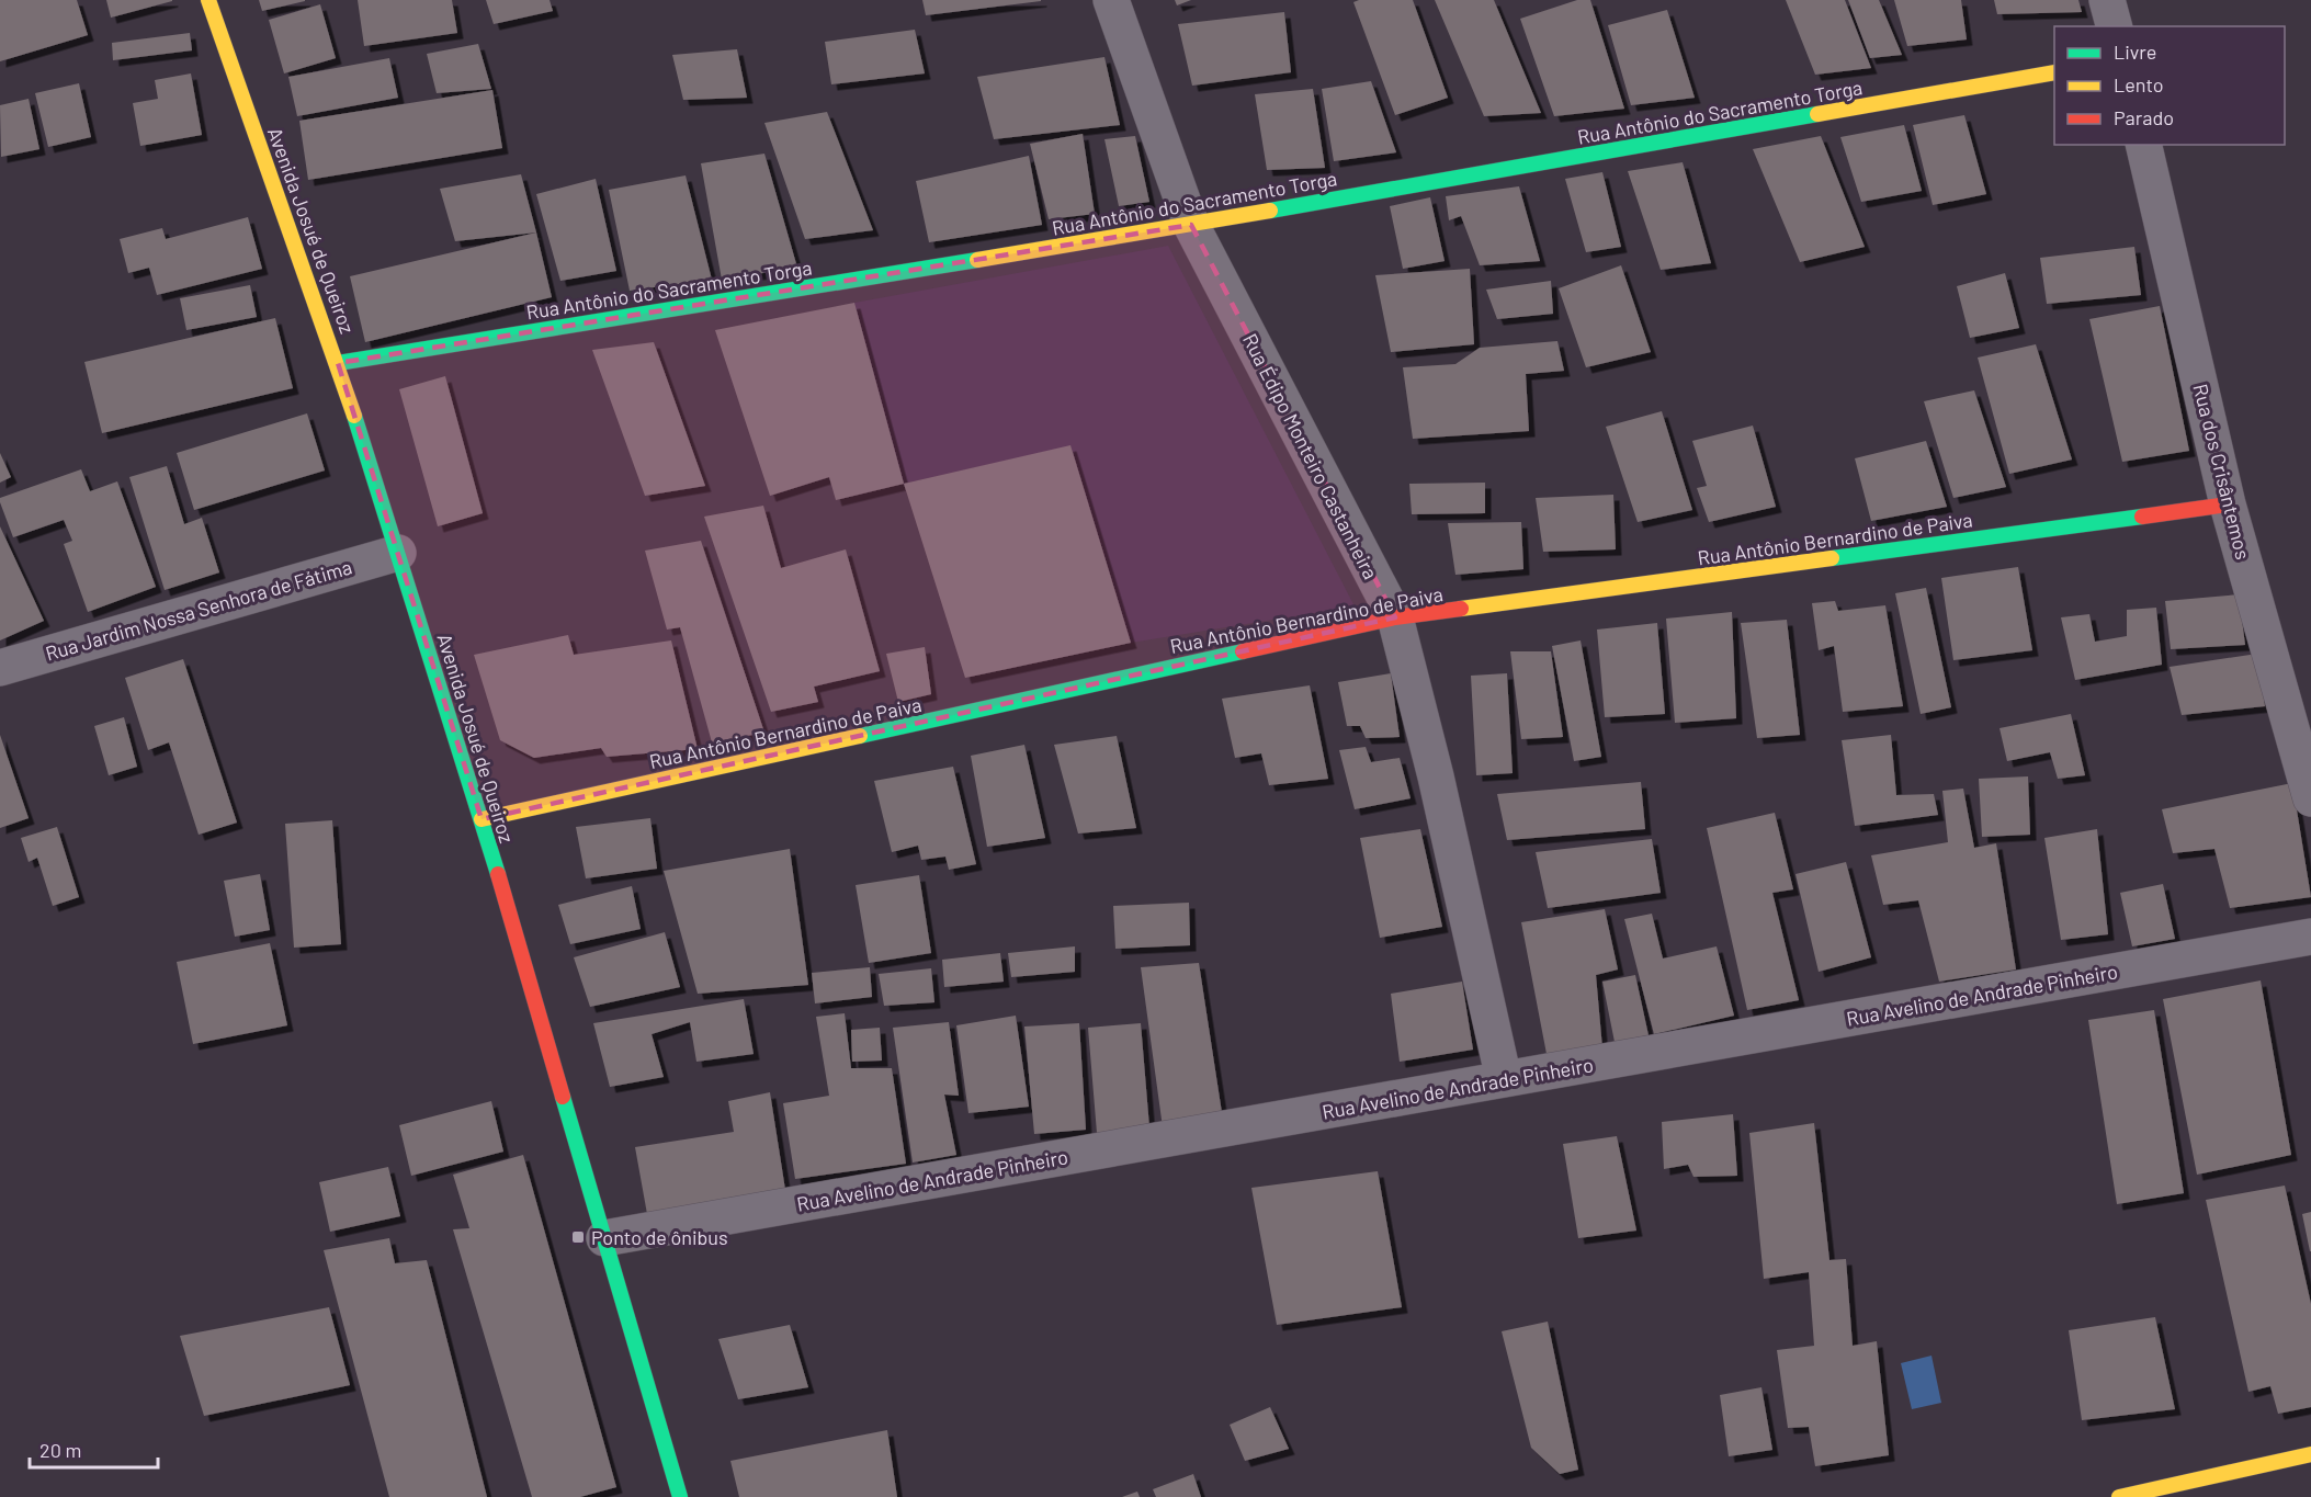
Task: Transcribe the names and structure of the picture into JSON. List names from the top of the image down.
{
  "streets": {
    "main road": ["Rua Antônio do Sacramento Torga", "Avenida Josué de Queiroz", "Rua Antônio Bernardino de Paiva"],
    "street": [
      "Rua Édipo Monteiro Castanheira",
      "Rua dos Crisântemos",
      "Rua Jardim Nossa Senhora de Fátima",
      "Rua Avelino de Andrade Pinheiro"
    ]
  },
  "crossings": [
    ["Rua Antônio do Sacramento Torga", "Avenida Josué de Queiroz"],
    ["Rua Antônio do Sacramento Torga", "Rua Édipo Monteiro Castanheira"],
    ["Avenida Josué de Queiroz", "Rua Antônio Bernardino de Paiva"],
    ["Avenida Josué de Queiroz", "Rua Jardim Nossa Senhora de Fátima"],
    ["Avenida Josué de Queiroz", "Rua Avelino de Andrade Pinheiro"],
    ["Rua Édipo Monteiro Castanheira", "Rua Antônio Bernardino de Paiva"],
    ["Rua Édipo Monteiro Castanheira", "Rua Avelino de Andrade Pinheiro"],
    ["Rua dos Crisântemos", "Rua Antônio Bernardino de Paiva"]
  ],
  "places": {
    "transit": ["Ponto de ônibus"]
  },
  "legend": ["Livre", "Lento", "Parado"],
  "scale_bar": "20 m"
}
